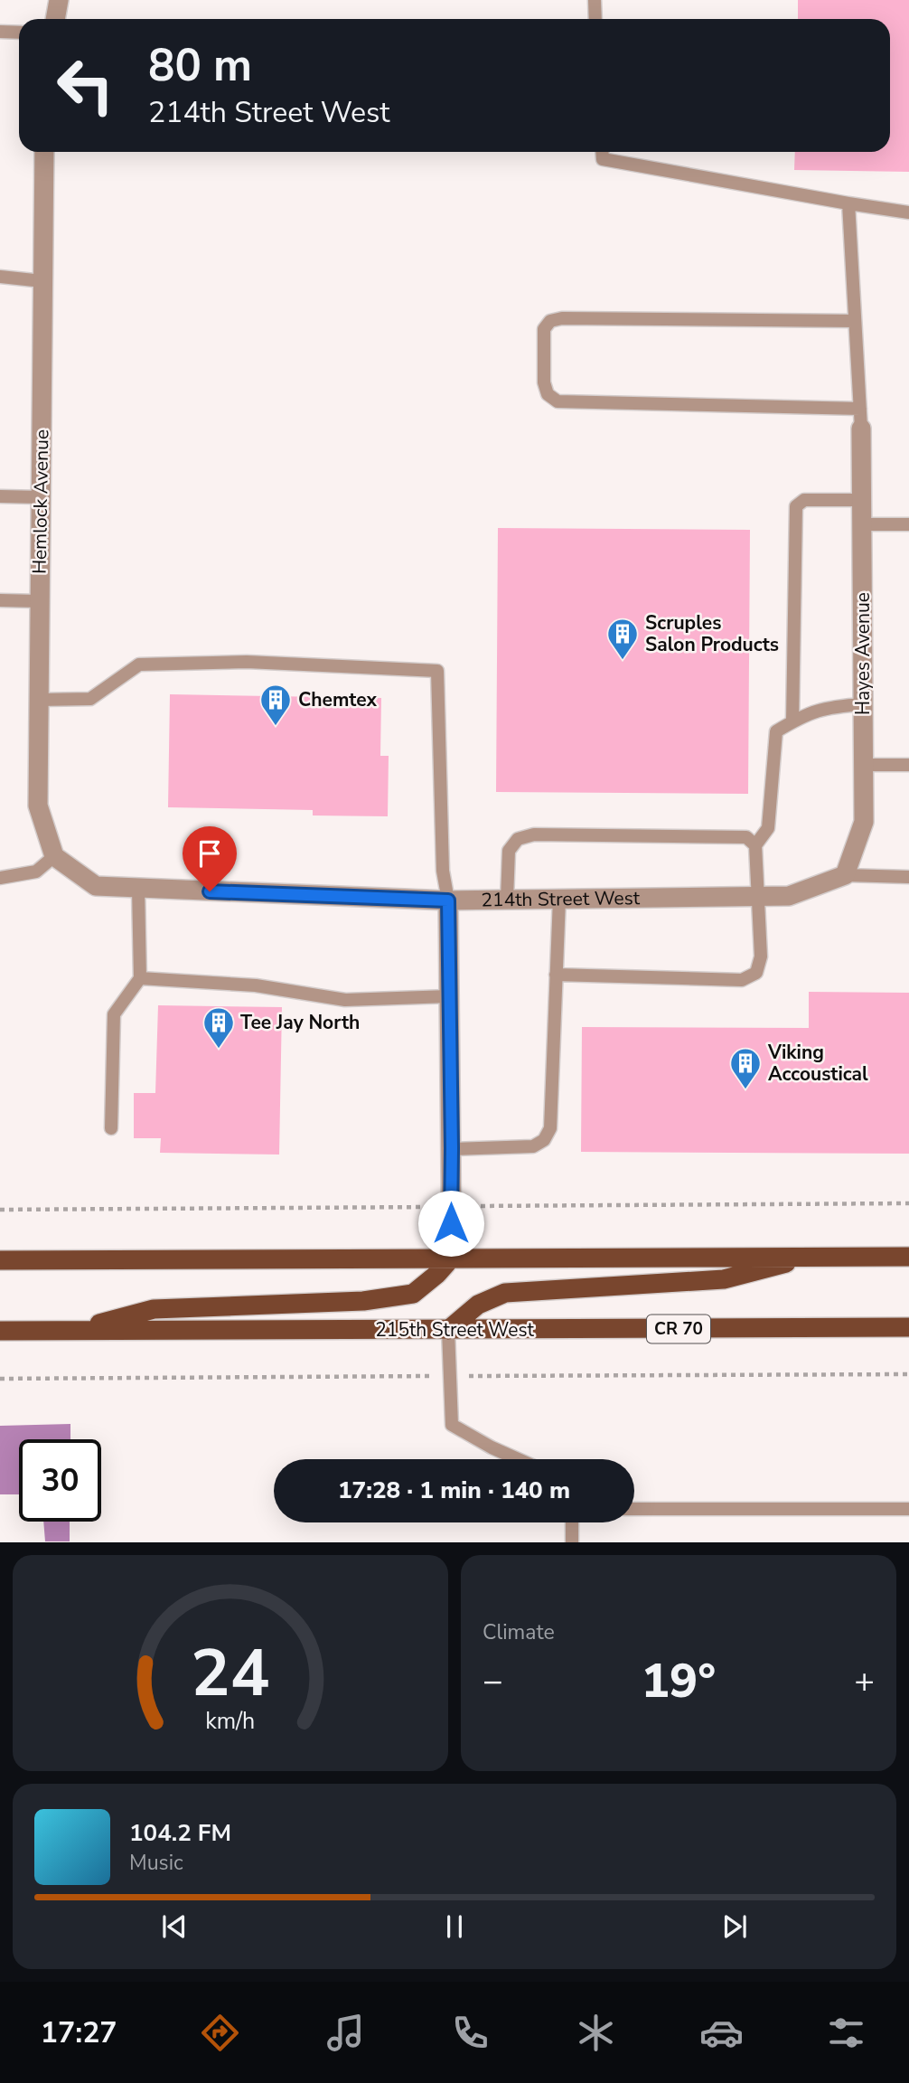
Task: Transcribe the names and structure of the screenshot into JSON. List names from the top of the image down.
{
  "streets": {
    "main road": ["CR 70", "215th Street West"],
    "street": ["Hemlock Avenue", "Hayes Avenue", "214th Street West"]
  },
  "crossings": [
    ["Hemlock Avenue", "214th Street West"],
    ["Hayes Avenue", "214th Street West"]
  ],
  "places": {
    "building": [
      "Scruples Salon Products",
      "Chemtex",
      "Tee Jay North",
      "Viking Accoustical"
    ]
  },
  "page": {
    "turn": ["80 m", "214th Street West"],
    "limit": "30",
    "trip": "17:28 · 1 min · 140 m",
    "tile": "Climate",
    "heat": ["−", "19°", "+"],
    "song": ["104.2 FM", "Music"],
    "tabs": "17:27",
    "gauge": ["24", "km/h"]
  }
}
